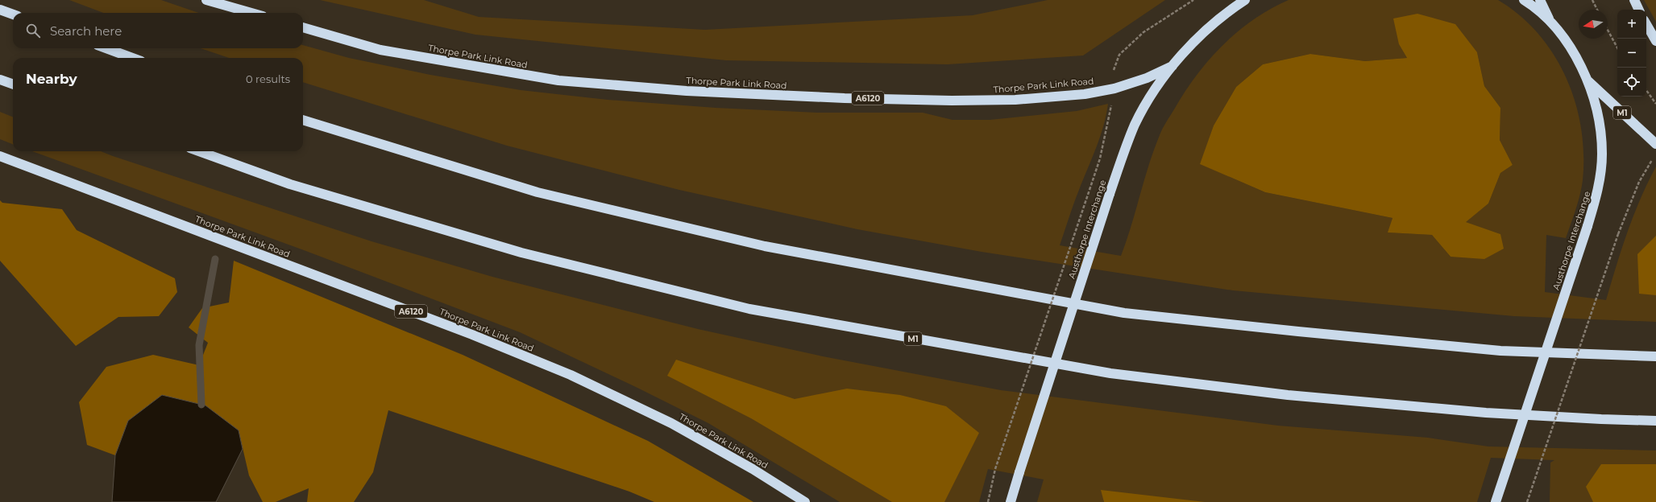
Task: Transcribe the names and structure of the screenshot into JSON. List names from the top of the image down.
{
  "streets": {
    "highway": [
      "Thorpe Park Link Road",
      "A6120",
      "M1",
      "Austhorpe Interchange"
    ]
  },
  "crossings": [
    ["Thorpe Park Link Road", "Austhorpe Interchange"],
    ["M1", "Austhorpe Interchange"]
  ],
  "north": "left",
  "page": {
    "map_buttons": ["+", "−"],
    "search": "Search here",
    "heading": ["Nearby", "0 results"]
  }
}
